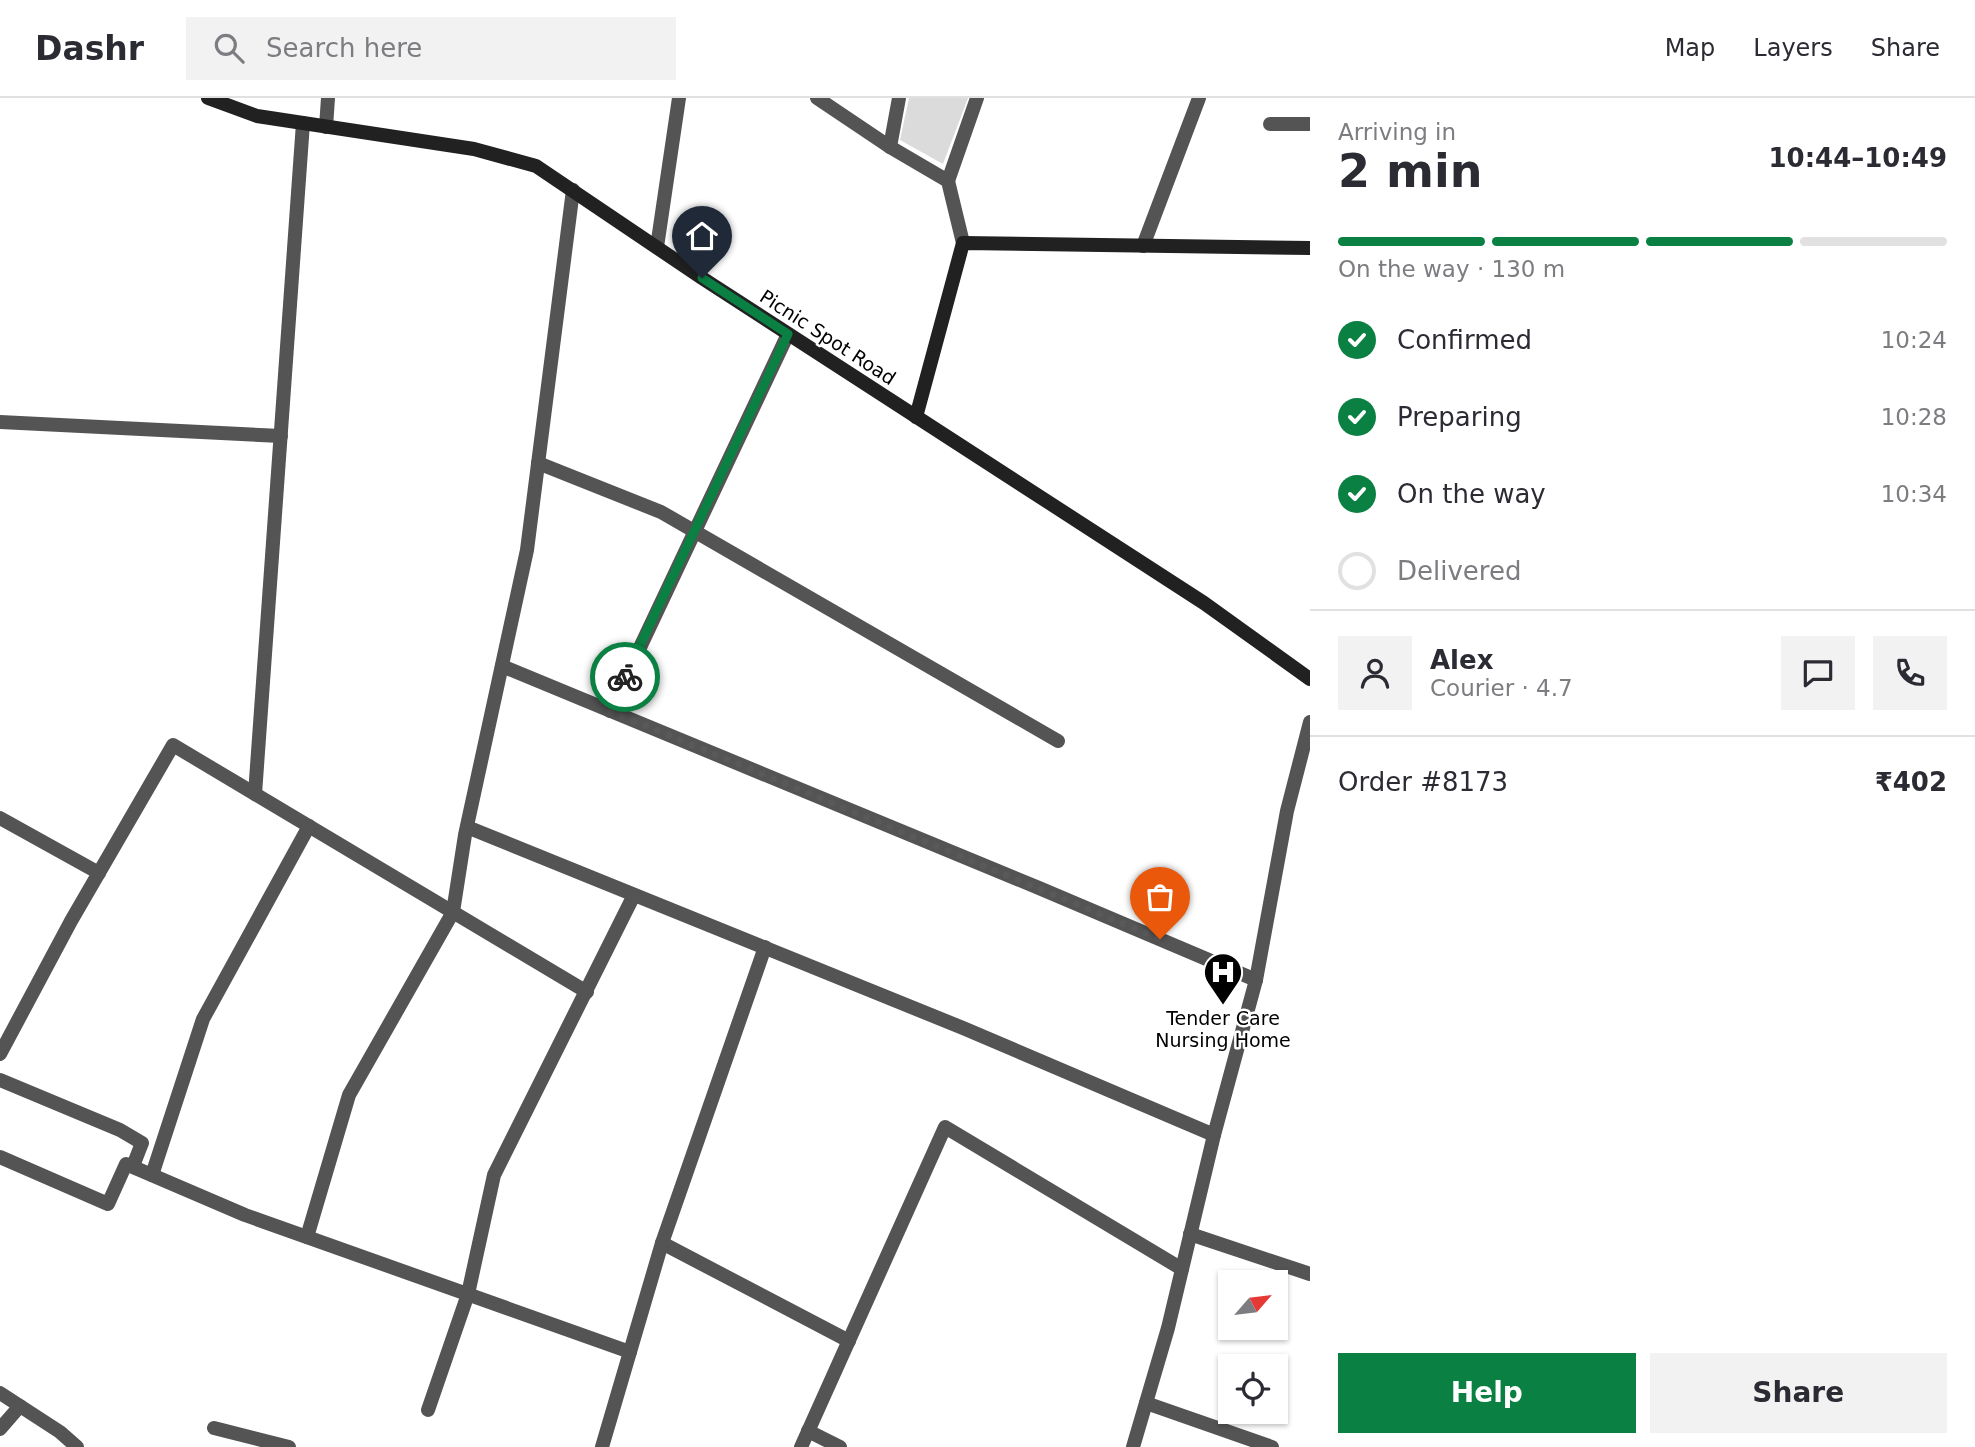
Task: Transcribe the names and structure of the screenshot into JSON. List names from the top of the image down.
{
  "streets": {
    "street": ["Picnic Spot Road"]
  },
  "places": {
    "hospital": ["Tender Care Nursing Home"]
  },
  "north": "top right",
  "page": {
    "header": "Dashr",
    "search": "Search here",
    "nav": ["Map", "Layers", "Share"],
    "heading": ["2 min", "Arriving in", "10:44–10:49"],
    "panel": [
      "Alex",
      "Courier · 4.7",
      "Order #8173",
      "₹402"
    ],
    "bar": "On the way · 130 m",
    "list": [
      ["Confirmed", "10:24"],
      ["Preparing", "10:28"],
      ["On the way", "10:34"],
      "Delivered"
    ],
    "buttons": ["Help", "Share"]
  }
}
